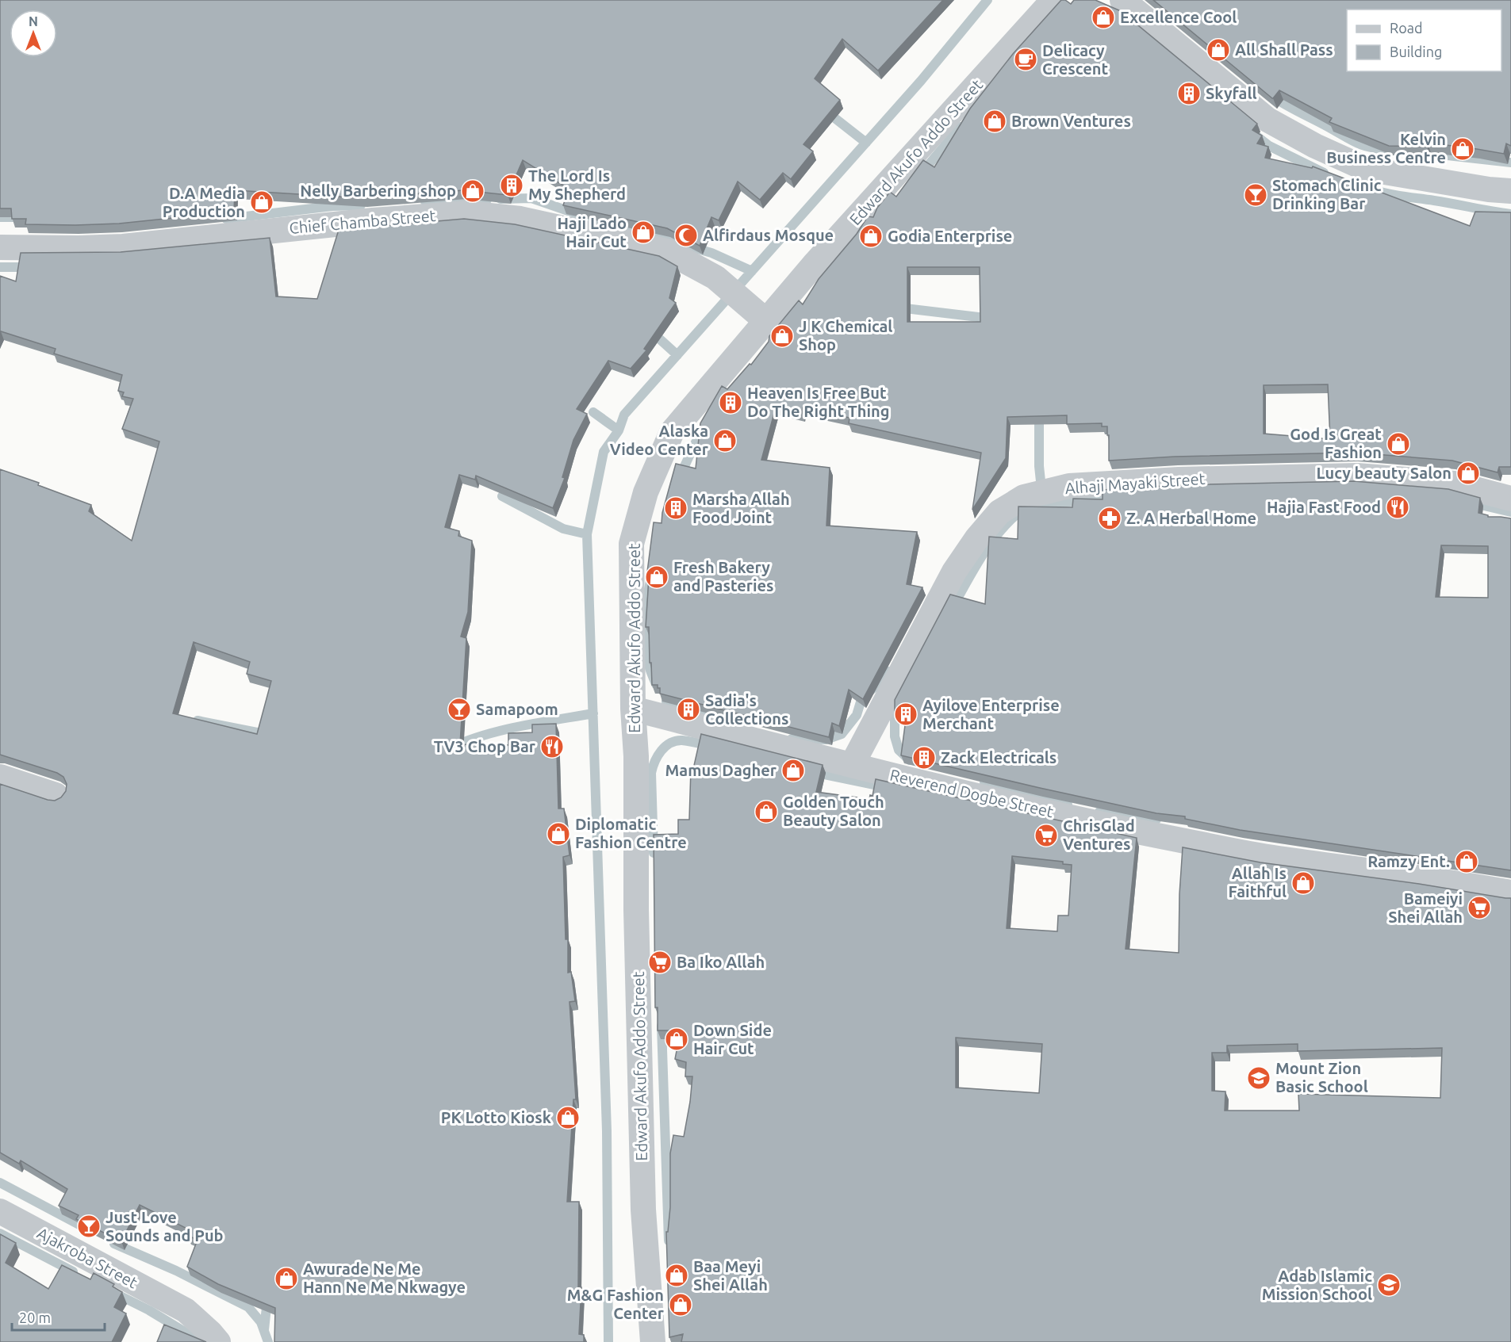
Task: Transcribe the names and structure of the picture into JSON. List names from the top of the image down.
{
  "streets": {
    "street": [
      "Edward Akufo Addo Street",
      "Chief Chamba Street",
      "Alhaji Mayaki Street",
      "Reverend Dogbe Street",
      "Ajakroba Street"
    ]
  },
  "crossings": [
    ["Edward Akufo Addo Street", "Chief Chamba Street"],
    ["Edward Akufo Addo Street", "Reverend Dogbe Street"],
    ["Alhaji Mayaki Street", "Reverend Dogbe Street"]
  ],
  "places": {
    "shop": [
      "Excellence Cool",
      "All Shall Pass",
      "Brown Ventures",
      "Kelvin Business Centre",
      "Nelly Barbering shop",
      "D.A Media Production",
      "Haji Lado Hair Cut",
      "Godia Enterprise",
      "J K Chemical Shop",
      "Alaska Video Center",
      "God Is Great Fashion",
      "Lucy beauty Salon",
      "Fresh Bakery and Pasteries",
      "Mamus Dagher",
      "Golden Touch Beauty Salon",
      "Diplomatic Fashion Centre",
      "Ramzy Ent.",
      "Allah Is Faithful",
      "Down Side Hair Cut",
      "PK Lotto Kiosk",
      "Baa Meyi Shei Allah",
      "Awurade Ne Me Hann Ne Me Nkwagye",
      "M&G Fashion Center"
    ],
    "cafe": ["Delicacy Crescent"],
    "building": [
      "Skyfall",
      "The Lord Is My Shepherd",
      "Heaven Is Free But Do The Right Thing",
      "Marsha Allah Food Joint",
      "Sadia's Collections",
      "Ayilove Enterprise Merchant",
      "Zack Electricals"
    ],
    "bar": ["Stomach Clinic Drinking Bar", "Samapoom", "Just Love Sounds and Pub"],
    "mosque": ["Alfirdaus Mosque"],
    "restaurant": ["Hajia Fast Food", "TV3 Chop Bar"],
    "pharmacy": ["Z. A Herbal Home"],
    "supermarket": ["ChrisGlad Ventures", "Bameiyi Shei Allah", "Ba Iko Allah"],
    "school or university": ["Mount Zion Basic School", "Adab Islamic Mission School"]
  },
  "legend": ["Road", "Building"],
  "scale_bar": "20 m",
  "north": "top"
}
